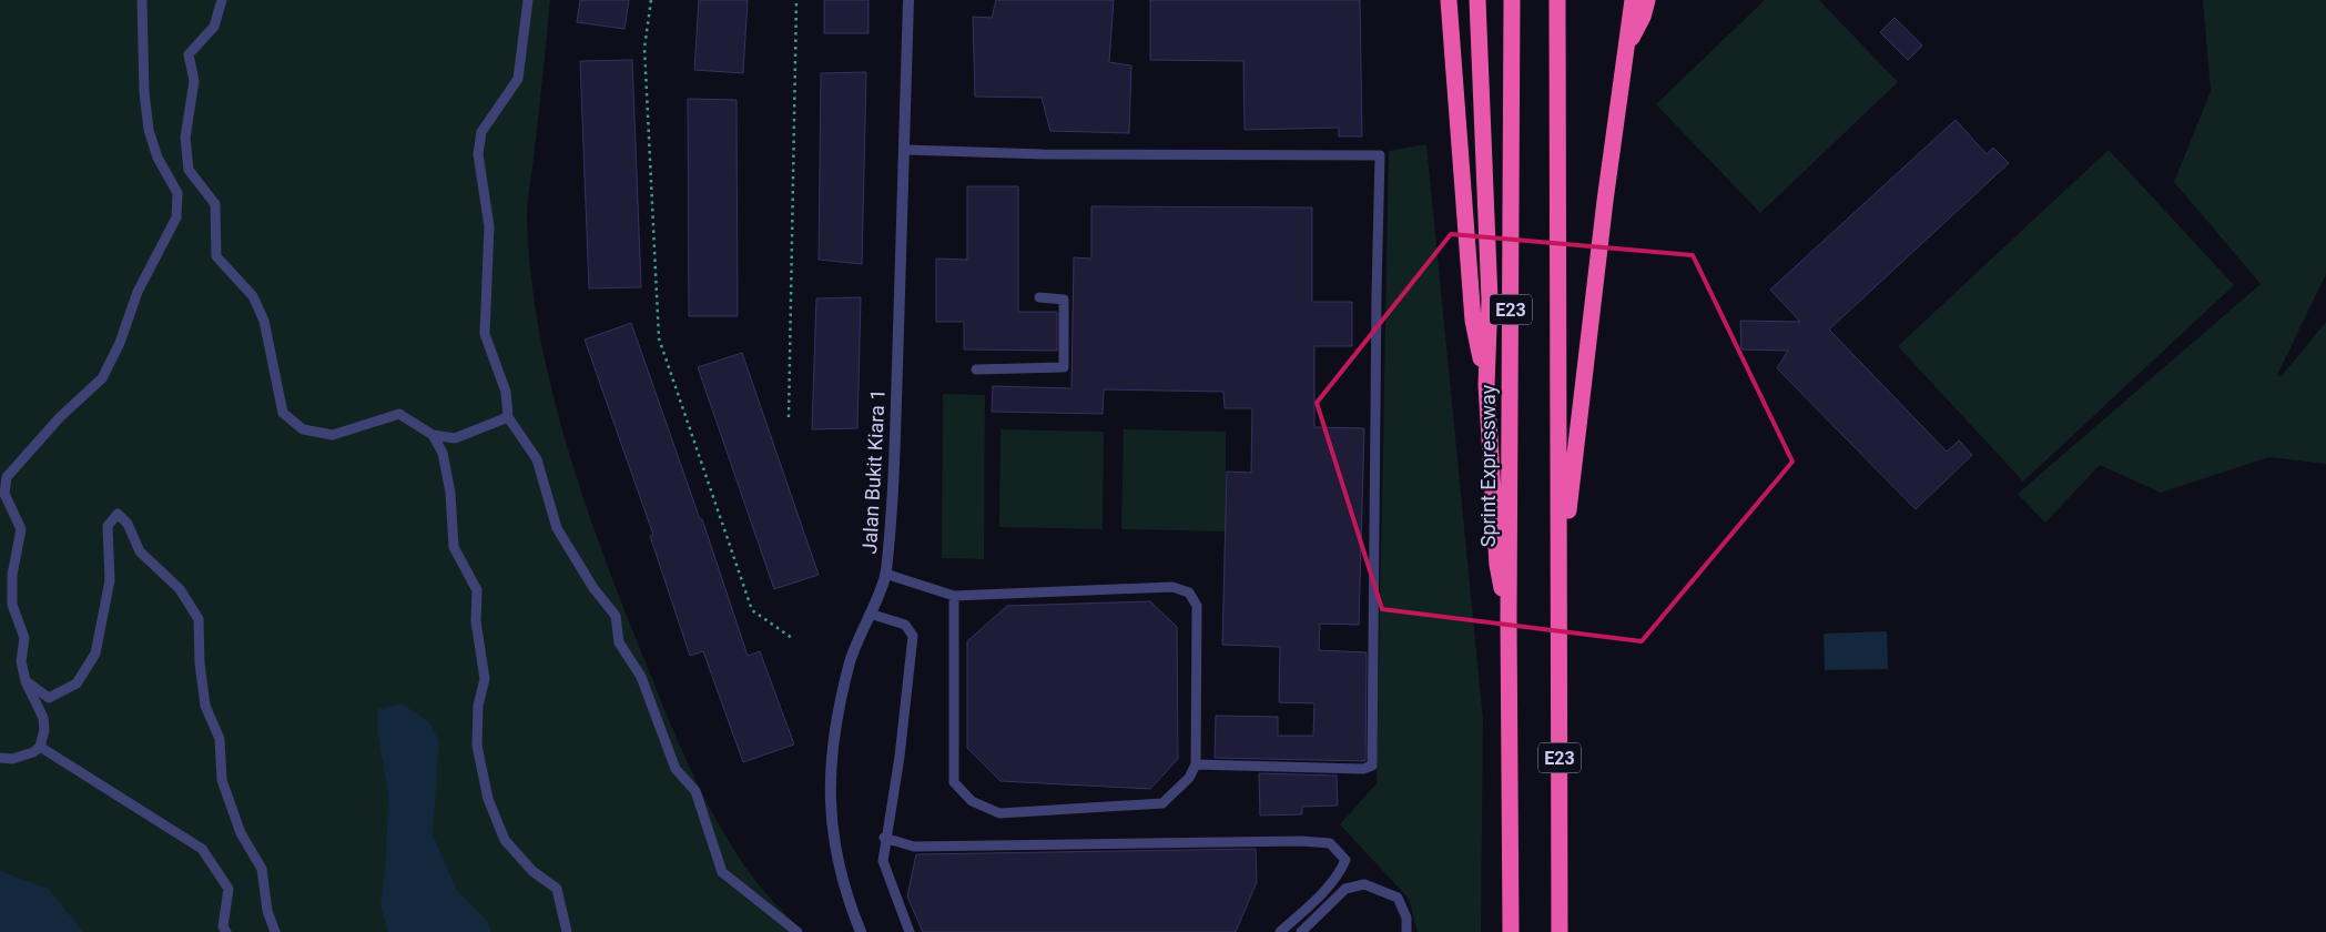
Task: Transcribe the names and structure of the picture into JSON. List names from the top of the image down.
{
  "streets": {
    "highway": ["E23", "Sprint Expressway"],
    "street": ["Jalan Bukit Kiara 1"]
  }
}
